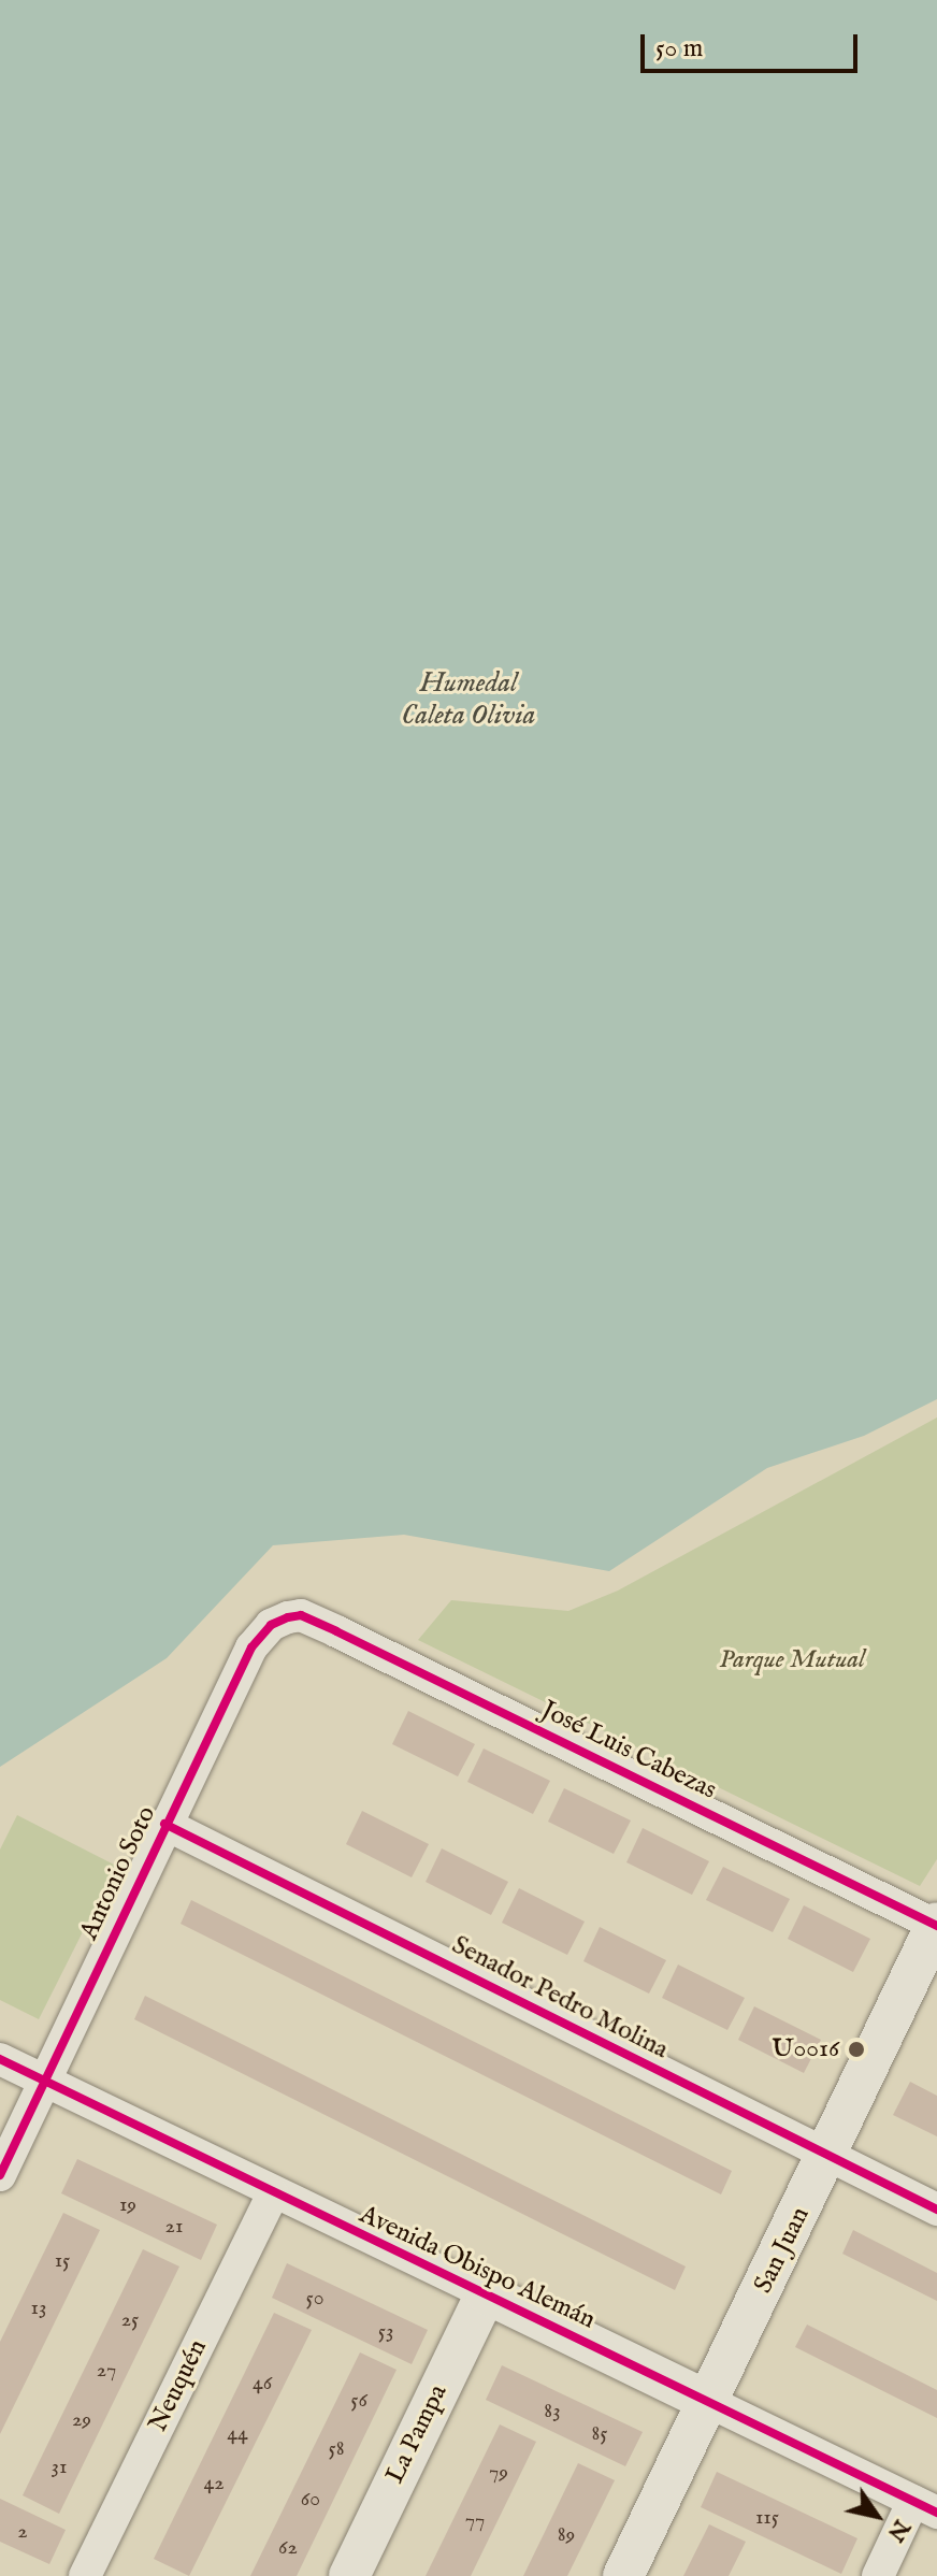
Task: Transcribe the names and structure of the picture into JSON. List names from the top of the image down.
{
  "streets": {
    "street": [
      "José Luis Cabezas",
      "Antonio Soto",
      "Senador Pedro Molina",
      "San Juan",
      "Avenida Obispo Alemán",
      "Neuquén",
      "La Pampa"
    ]
  },
  "crossings": [
    ["José Luis Cabezas", "Antonio Soto"],
    ["José Luis Cabezas", "San Juan"],
    ["Antonio Soto", "Senador Pedro Molina"],
    ["Antonio Soto", "Avenida Obispo Alemán"],
    ["Senador Pedro Molina", "San Juan"],
    ["San Juan", "Avenida Obispo Alemán"],
    ["Avenida Obispo Alemán", "Neuquén"],
    ["Avenida Obispo Alemán", "La Pampa"]
  ],
  "water": ["Humedal Caleta Olivia"],
  "parks": ["Parque Mutual"],
  "places": ["U0016"],
  "house_numbers": [
    "19",
    "21",
    "15",
    "50",
    "13",
    "25",
    "53",
    "27",
    "46",
    "56",
    "83",
    "29",
    "44",
    "85",
    "58",
    "31",
    "79",
    "42",
    "60",
    "115",
    "77",
    "2",
    "89",
    "62"
  ],
  "scale_bar": "50 m",
  "north": "bottom right"
}
